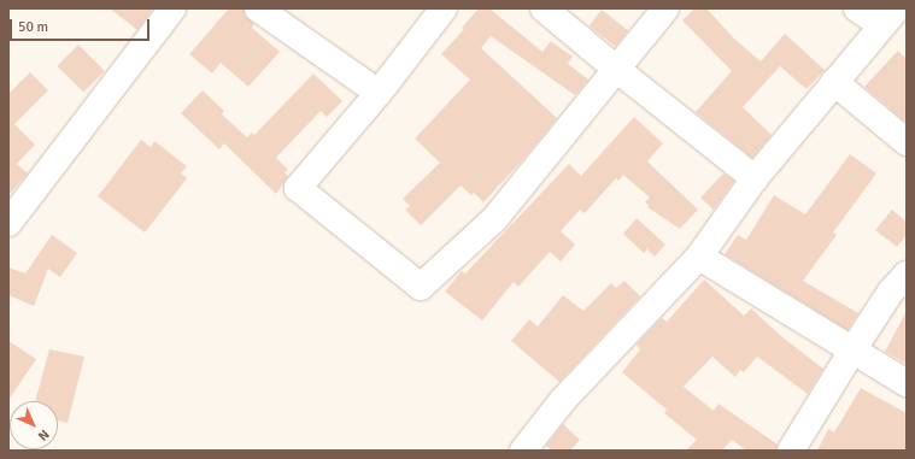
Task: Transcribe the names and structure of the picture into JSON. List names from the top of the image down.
{
  "scale_bar": "50 m",
  "north": "bottom right"
}
